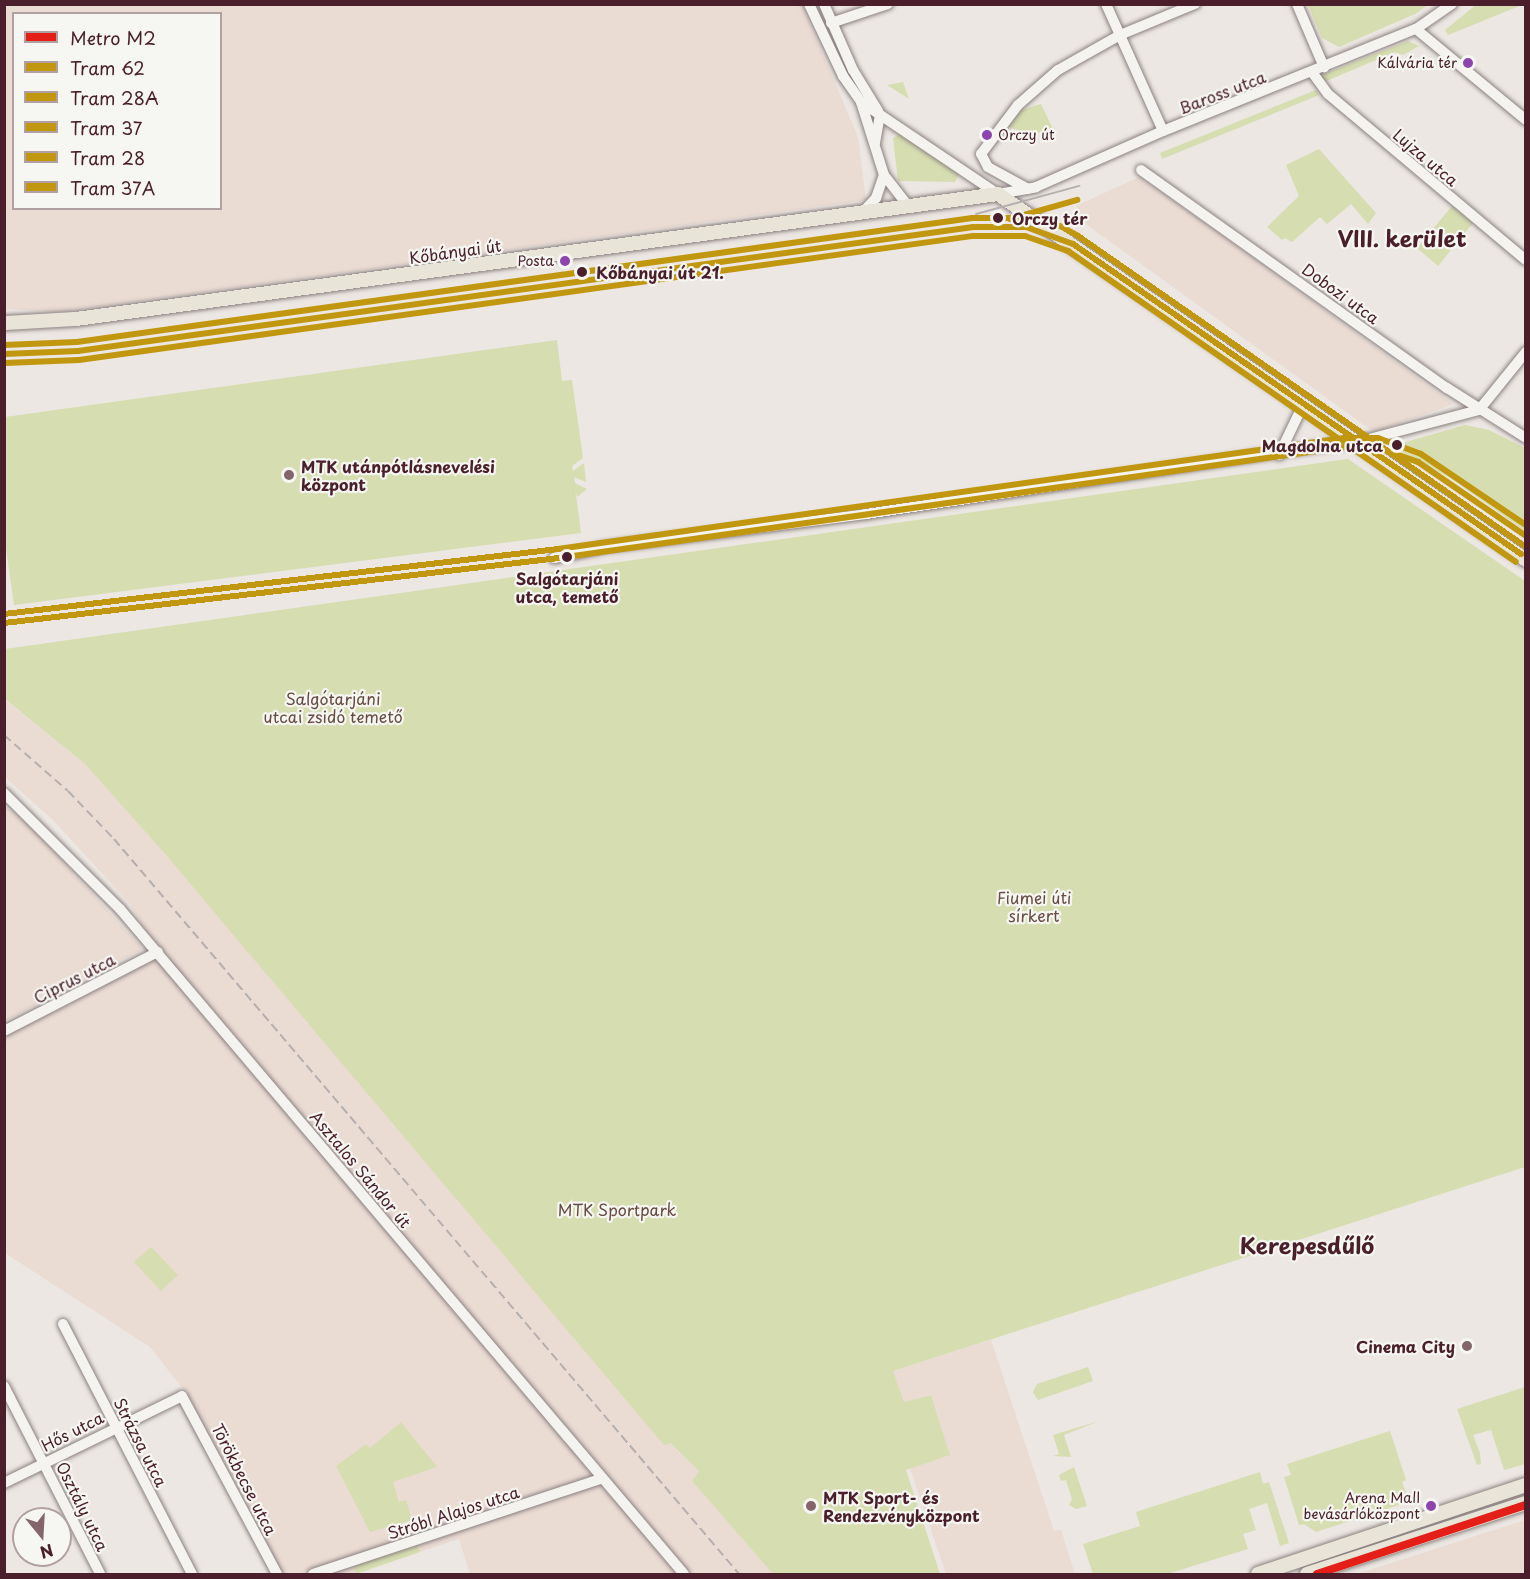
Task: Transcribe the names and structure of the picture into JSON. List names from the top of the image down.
{
  "streets": {
    "main road": ["Kőbányai út"],
    "street": [
      "Baross utca",
      "Lujza utca",
      "Dobozi utca",
      "Ciprus utca",
      "Asztalos Sándor út",
      "Hős utca",
      "Strázsa utca",
      "Törökbecse utca",
      "Osztály utca",
      "Stróbl Alajos utca"
    ]
  },
  "crossings": [
    ["Baross utca", "Lujza utca"],
    ["Ciprus utca", "Asztalos Sándor út"],
    ["Asztalos Sándor út", "Stróbl Alajos utca"],
    ["Hős utca", "Strázsa utca"],
    ["Hős utca", "Törökbecse utca"],
    ["Hős utca", "Osztály utca"]
  ],
  "districts": ["VIII. kerület", "Kerepesdűlő"],
  "parks": ["Salgótarjáni utcai zsidó temető", "Fiumei úti sírkert", "MTK Sportpark"],
  "places": [
    "Kálvária tér",
    "Orczy út",
    "Orczy tér",
    "Posta",
    "Kőbányai út 21.",
    "Magdolna utca",
    "MTK utánpótlásnevelési központ",
    "Salgótarjáni utca, temető",
    "Cinema City",
    "MTK Sport- és Rendezvényközpont",
    "Arena Mall bevásárlóközpont"
  ],
  "lines": [
    "tram line 28A",
    "tram line 62",
    "tram line 28",
    "tram line 37A",
    "tram line 37",
    "metro line M2"
  ],
  "legend": [
    "Metro M2",
    "Tram 62",
    "Tram 28A",
    "Tram 37",
    "Tram 28",
    "Tram 37A"
  ],
  "north": "bottom"
}
